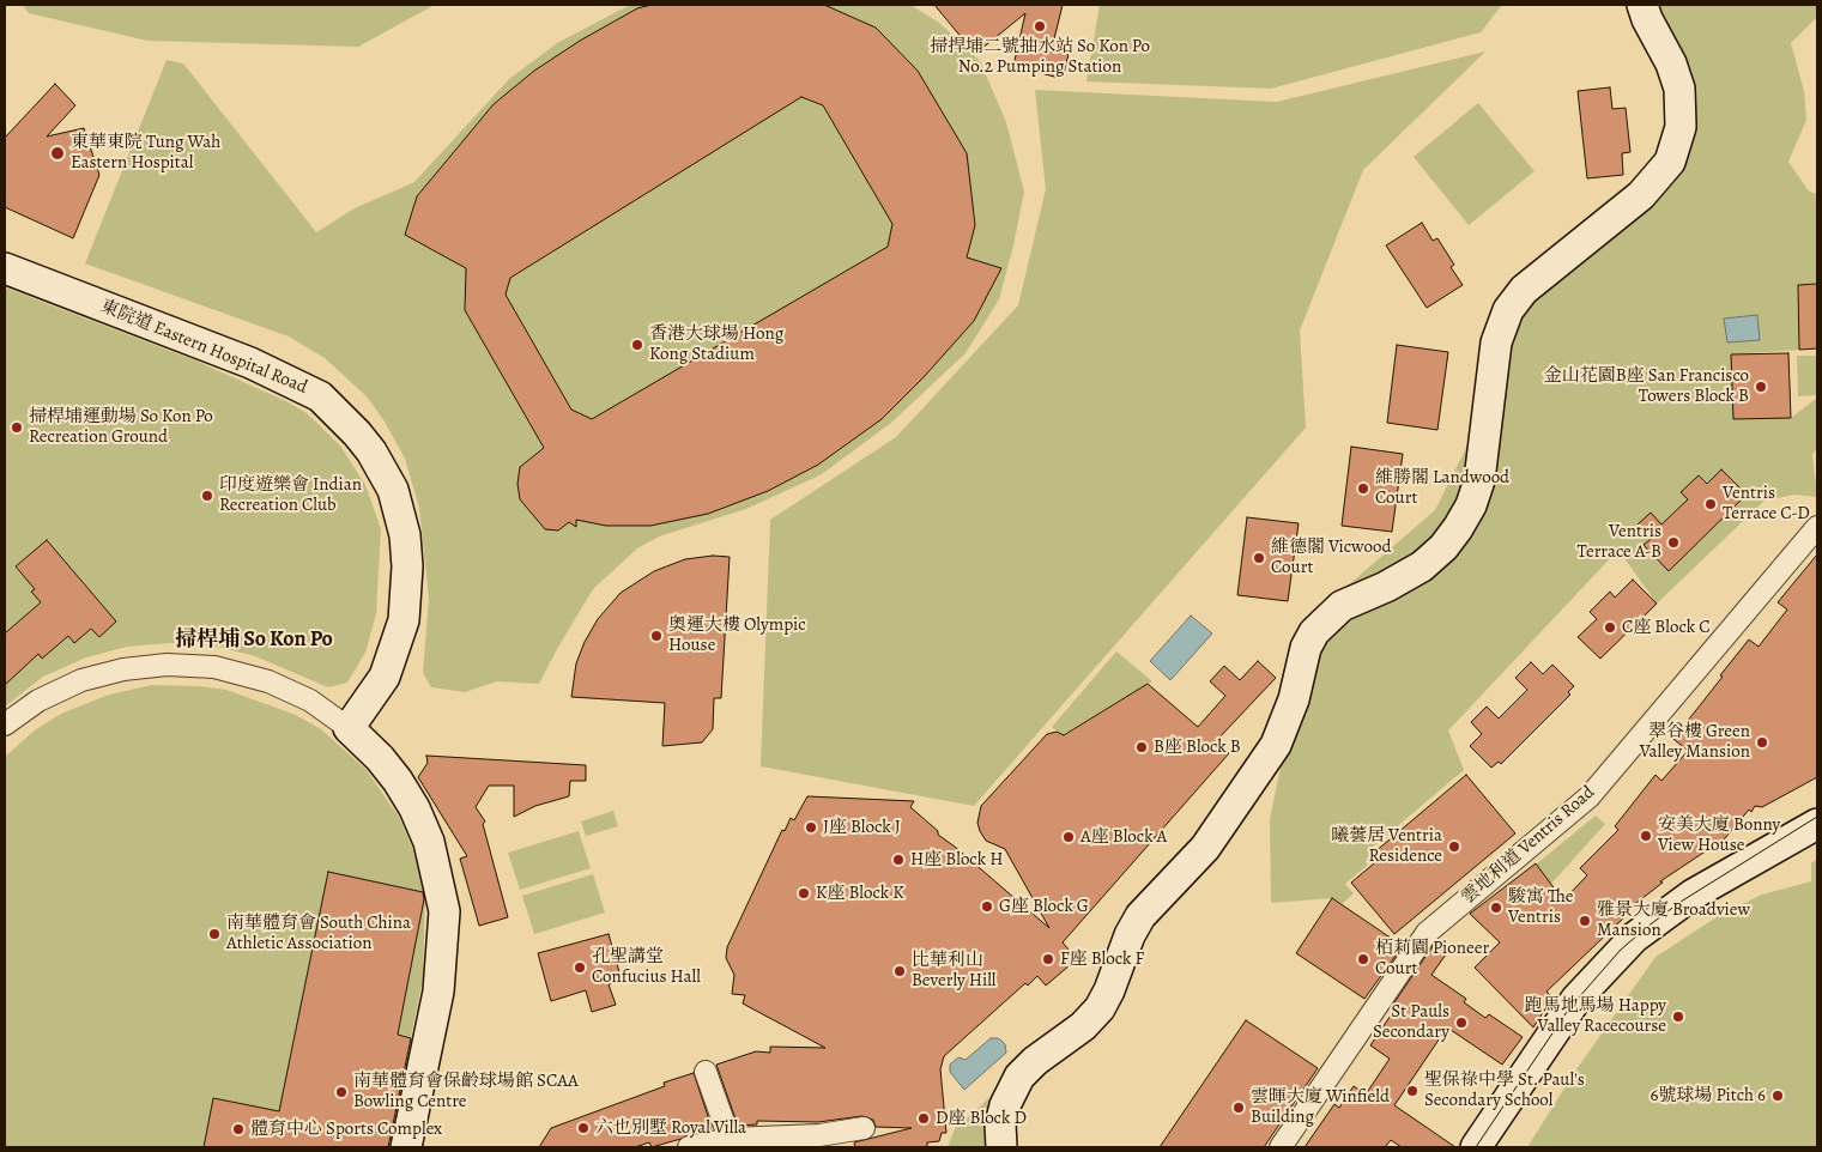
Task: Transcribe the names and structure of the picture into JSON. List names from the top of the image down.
{
  "streets": {
    "street": ["東院道 Eastern Hospital Road", "雲地利道 Ventris Road"]
  },
  "districts": ["掃桿埔 So Kon Po"],
  "places": [
    "掃捍埔二號抽水站 So Kon Po No.2 Pumping Station",
    "東華東院 Tung Wah Eastern Hospital",
    "香港大球場 Hong Kong Stadium",
    "金山花園B座 San Francisco Towers Block B",
    "掃桿埔運動場 So Kon Po Recreation Ground",
    "維勝閣 Landwood Court",
    "印度遊樂會 Indian Recreation Club",
    "Ventris Terrace C-D",
    "Ventris Terrace A-B",
    "維德閣 Vicwood Court",
    "C座 Block C",
    "奧運大樓 Olympic House",
    "翠谷樓 Green Valley Mansion",
    "B座 Block B",
    "J座 Block J",
    "安美大廈 Bonny View House",
    "A座 Block A",
    "曦蕓居 Ventria Residence",
    "H座 Block H",
    "K座 Block K",
    "G座 Block G",
    "駿寓 The Ventris",
    "雅景大廈 Broadview Mansion",
    "南華體育會 South China Athletic Association",
    "F座 Block F",
    "栢莉園 Pioneer Court",
    "孔聖講堂 Confucius Hall",
    "比華利山 Beverly Hill",
    "跑馬地馬場 Happy Valley Racecourse",
    "St Pauls Secondary",
    "聖保祿中學 St. Paul's Secondary School",
    "南華體育會保齡球場館 SCAA Bowling Centre",
    "6號球場 Pitch 6",
    "雲暉大廈 Winfield Building",
    "D座 Block D",
    "六也別墅 Royal Villa",
    "體育中心 Sports Complex"
  ]
}
